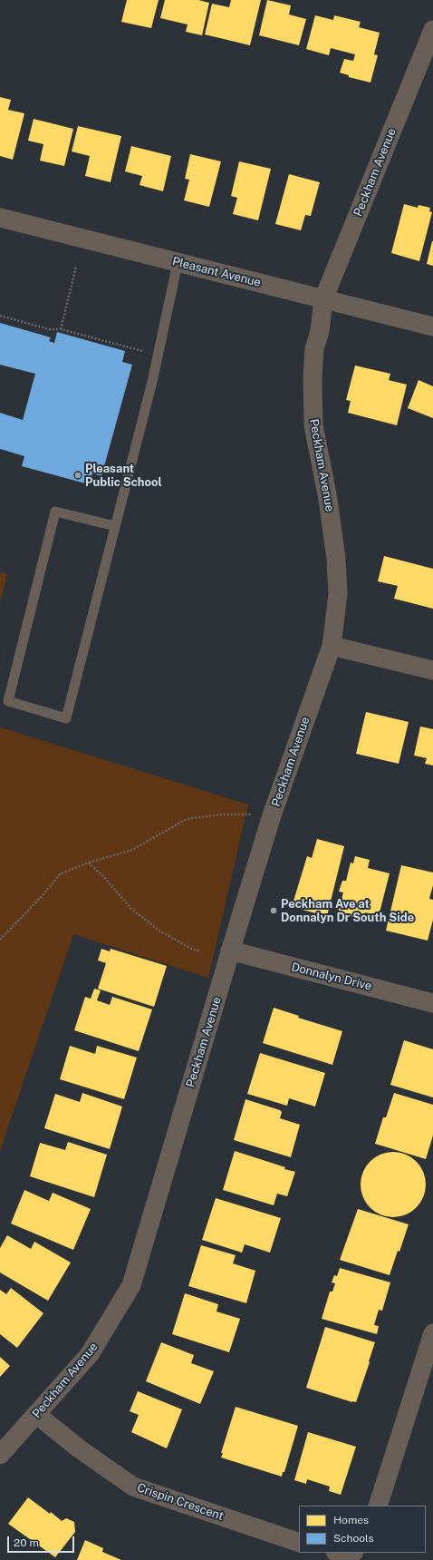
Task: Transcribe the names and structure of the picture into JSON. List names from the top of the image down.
{
  "streets": {
    "street": [
      "Peckham Avenue",
      "Pleasant Avenue",
      "Donnalyn Drive",
      "Crispin Crescent"
    ]
  },
  "crossings": [
    ["Peckham Avenue", "Pleasant Avenue"],
    ["Peckham Avenue", "Donnalyn Drive"],
    ["Peckham Avenue", "Crispin Crescent"]
  ],
  "places": ["Pleasant Public School", "Peckham Ave at Donnalyn Dr South Side"],
  "legend": ["Homes", "Schools"],
  "scale_bar": "20 m"
}
